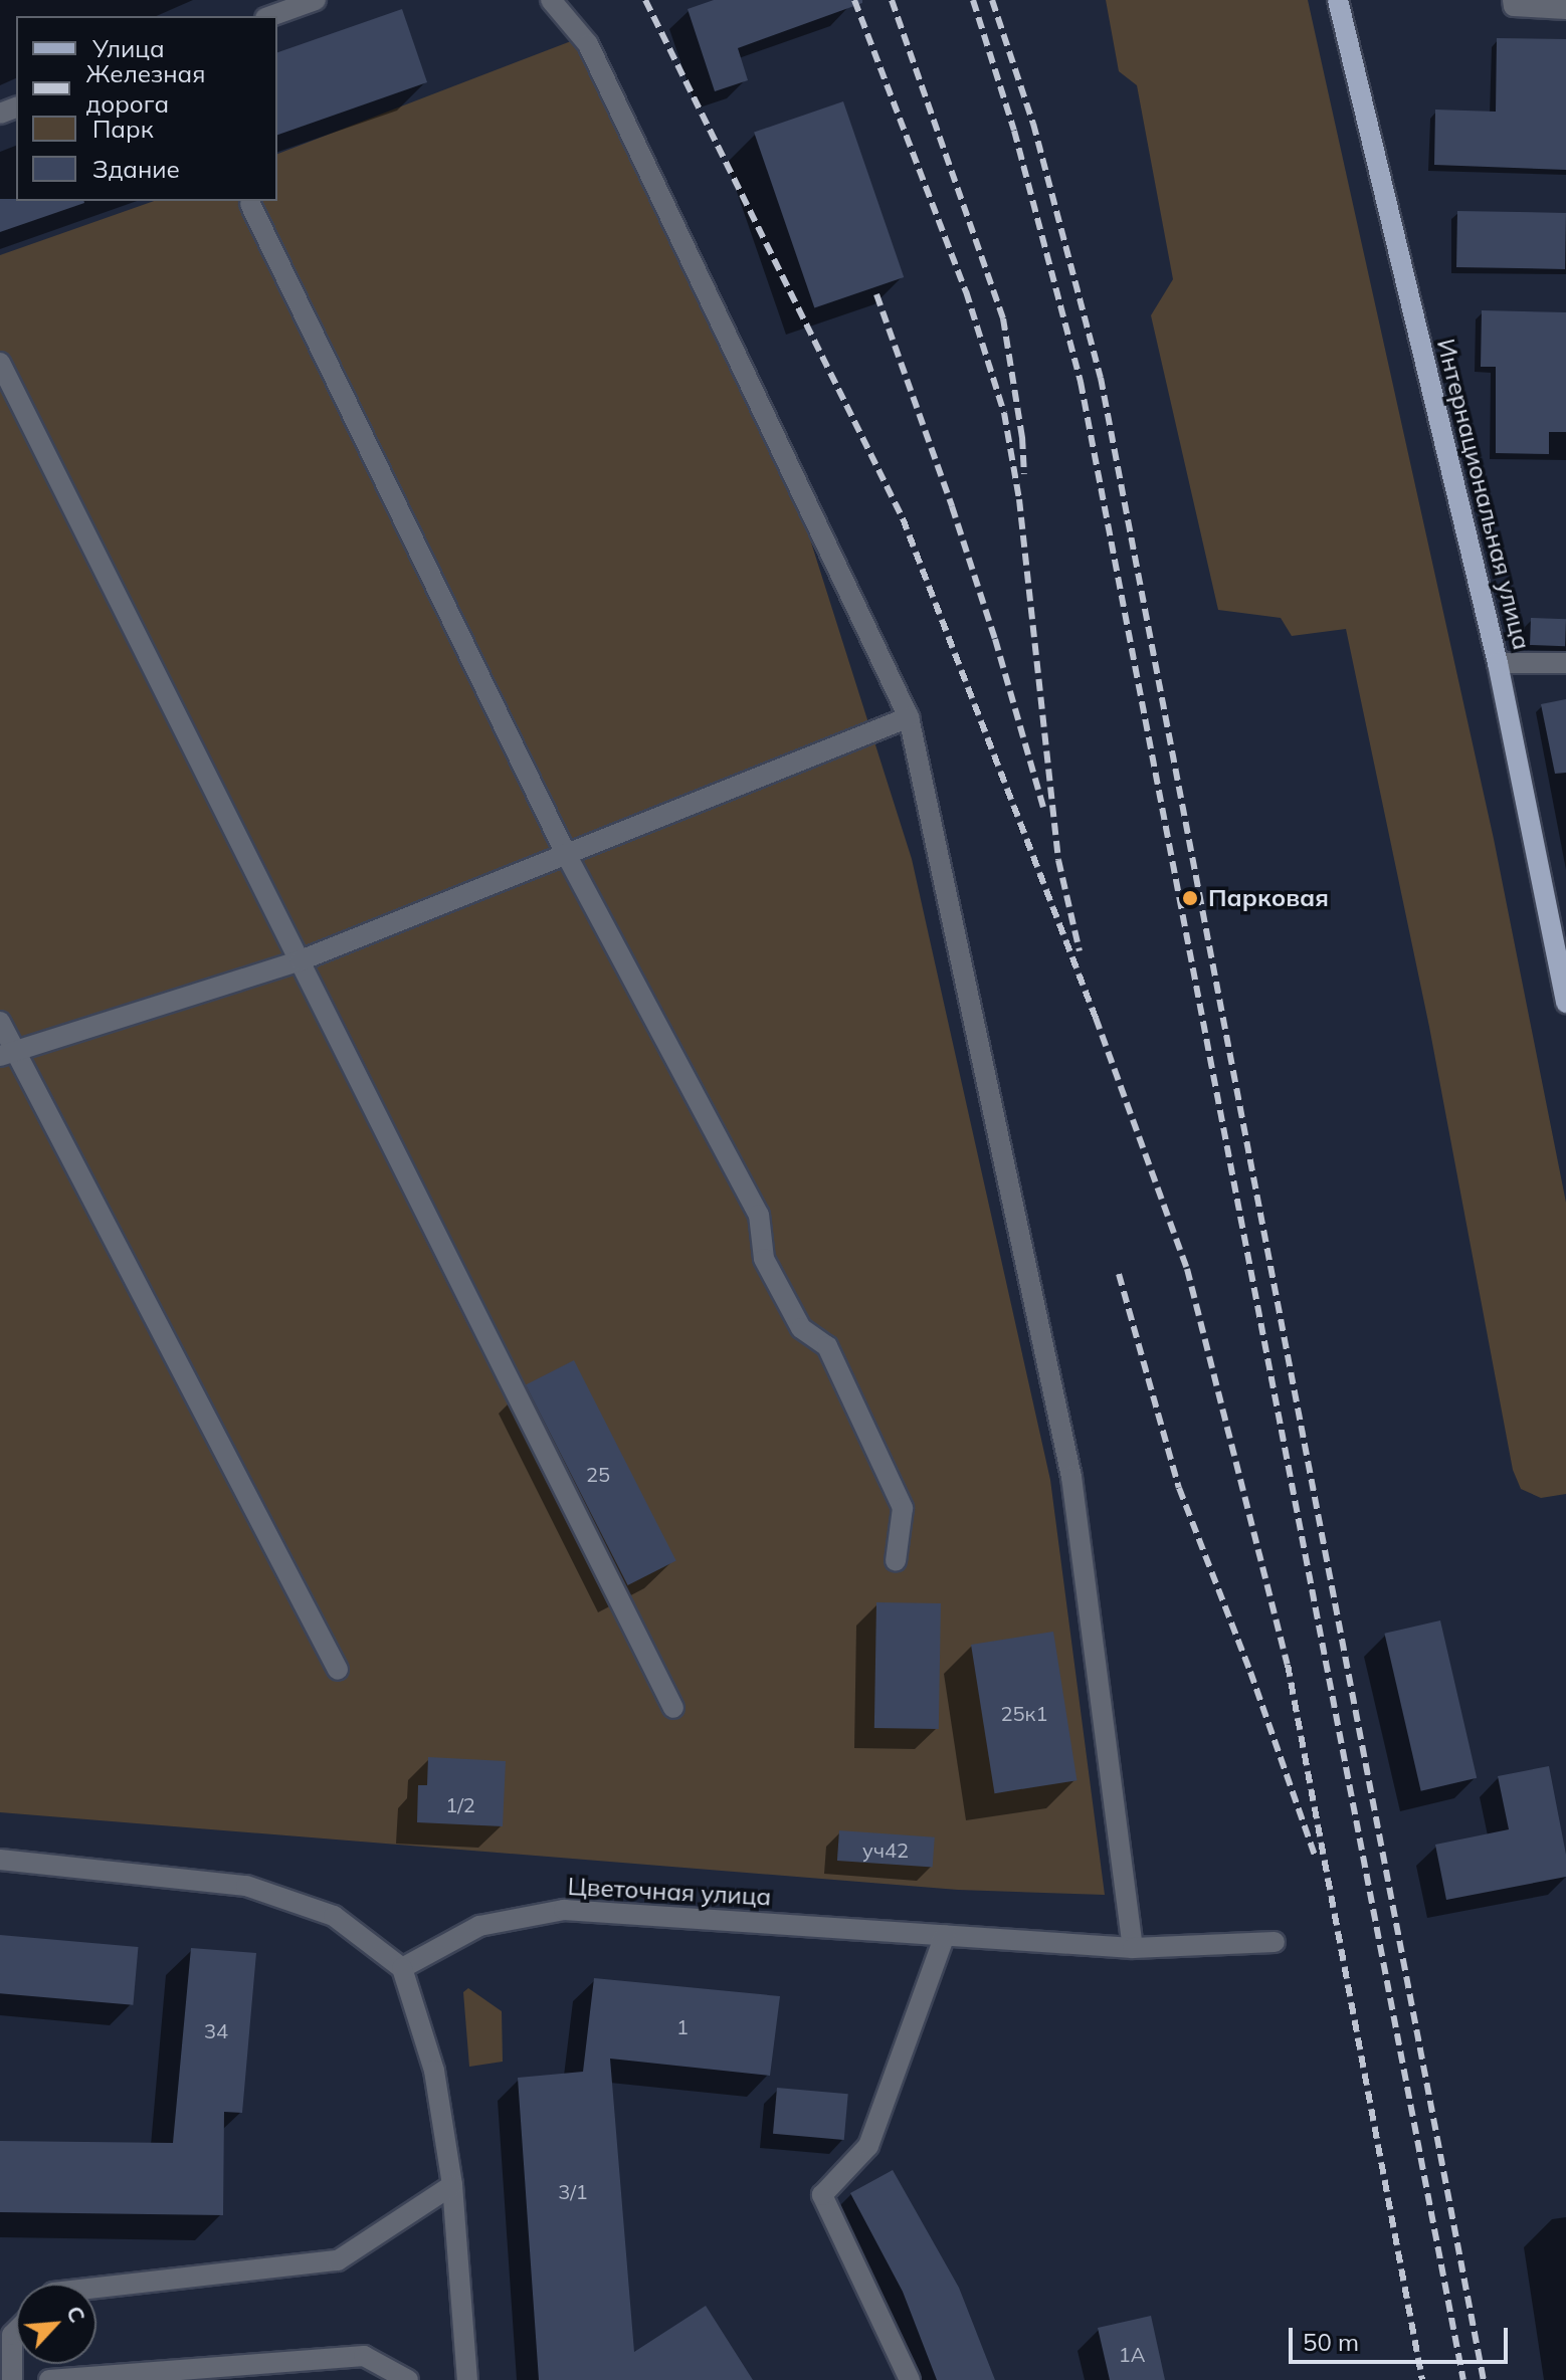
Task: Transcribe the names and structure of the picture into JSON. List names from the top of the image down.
{
  "streets": {
    "main road": ["Интернациональная улица"],
    "street": ["Цветочная улица"]
  },
  "places": ["Парковая"],
  "house_numbers": [
    "25",
    "25к1",
    "1/2",
    "уч42",
    "1",
    "34",
    "3/1",
    "1А"
  ],
  "legend": [
    "Улица",
    "Железная дорога",
    "Парк",
    "Здание"
  ],
  "scale_bar": "50 m",
  "north": "top right"
}
